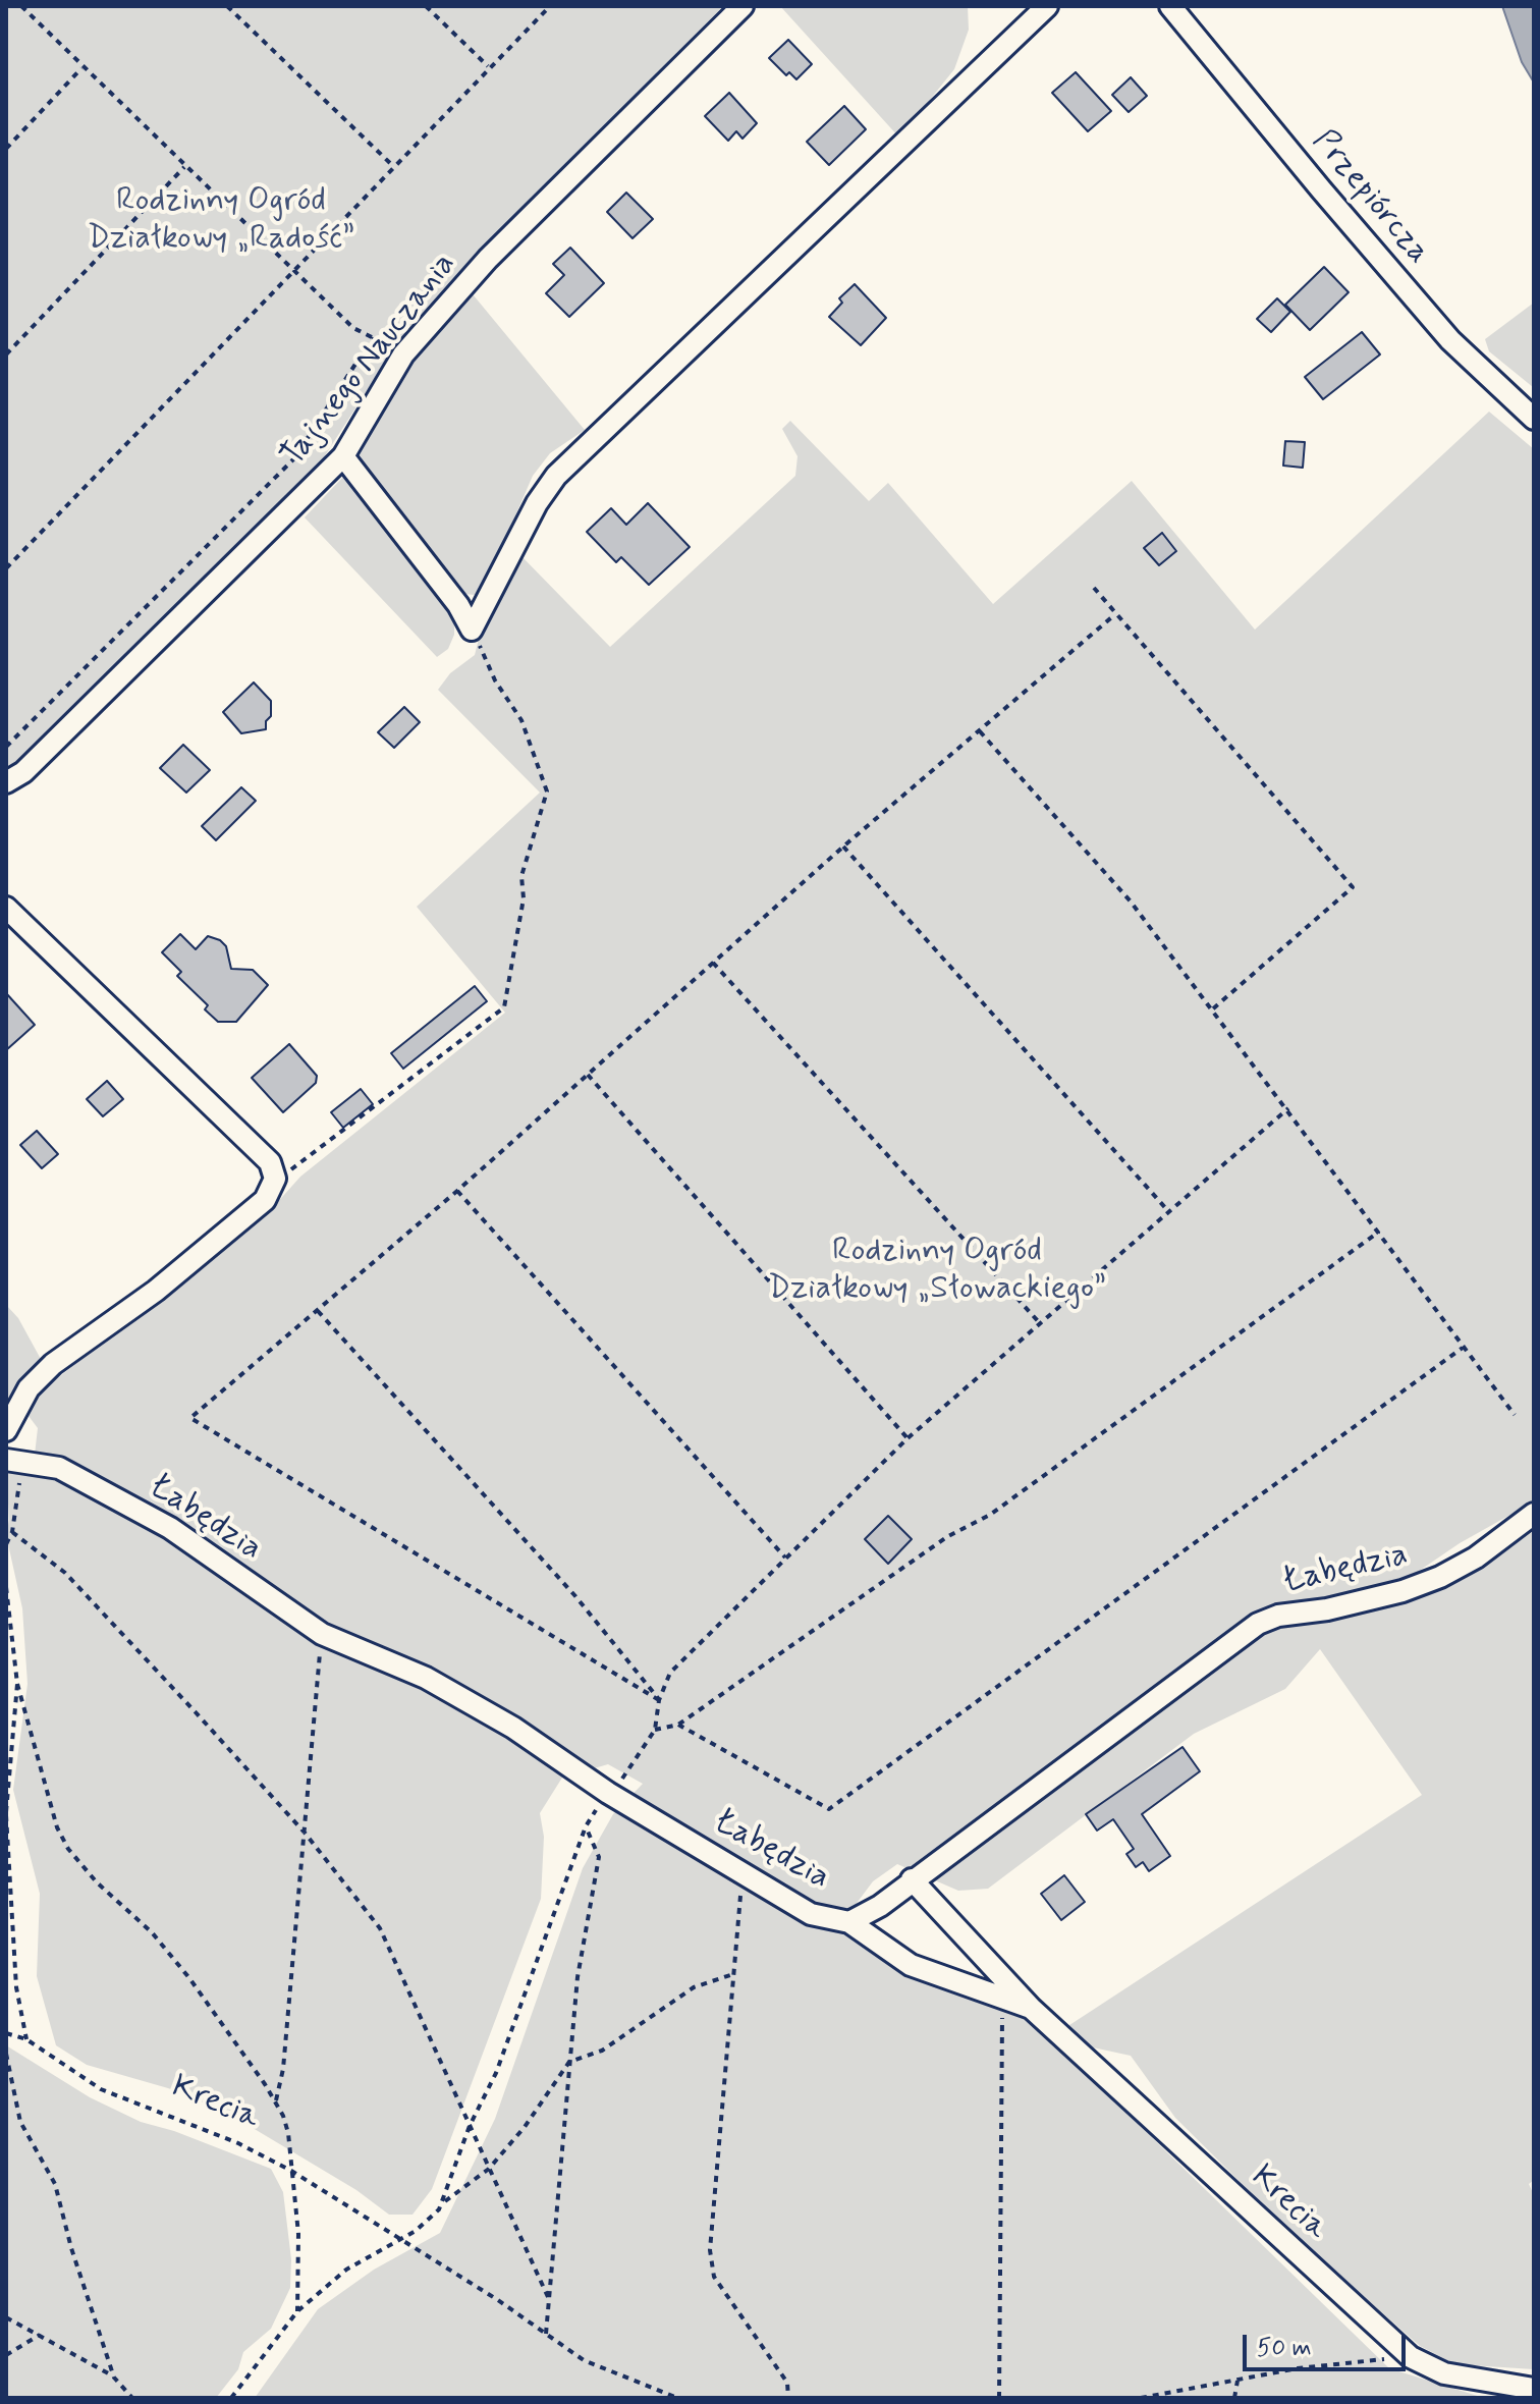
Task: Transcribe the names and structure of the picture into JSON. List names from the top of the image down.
{
  "streets": {
    "street": [
      "Przepiórcza",
      "Tajnego Nauczania",
      "Łabędzia",
      "Krecia"
    ]
  },
  "crossings": [
    ["Łabędzia", "Krecia"]
  ],
  "parks": ["Rodzinny Ogród Działkowy „Radość”", "Rodzinny Ogród Działkowy „Słowackiego”"],
  "scale_bar": "50 m"
}
